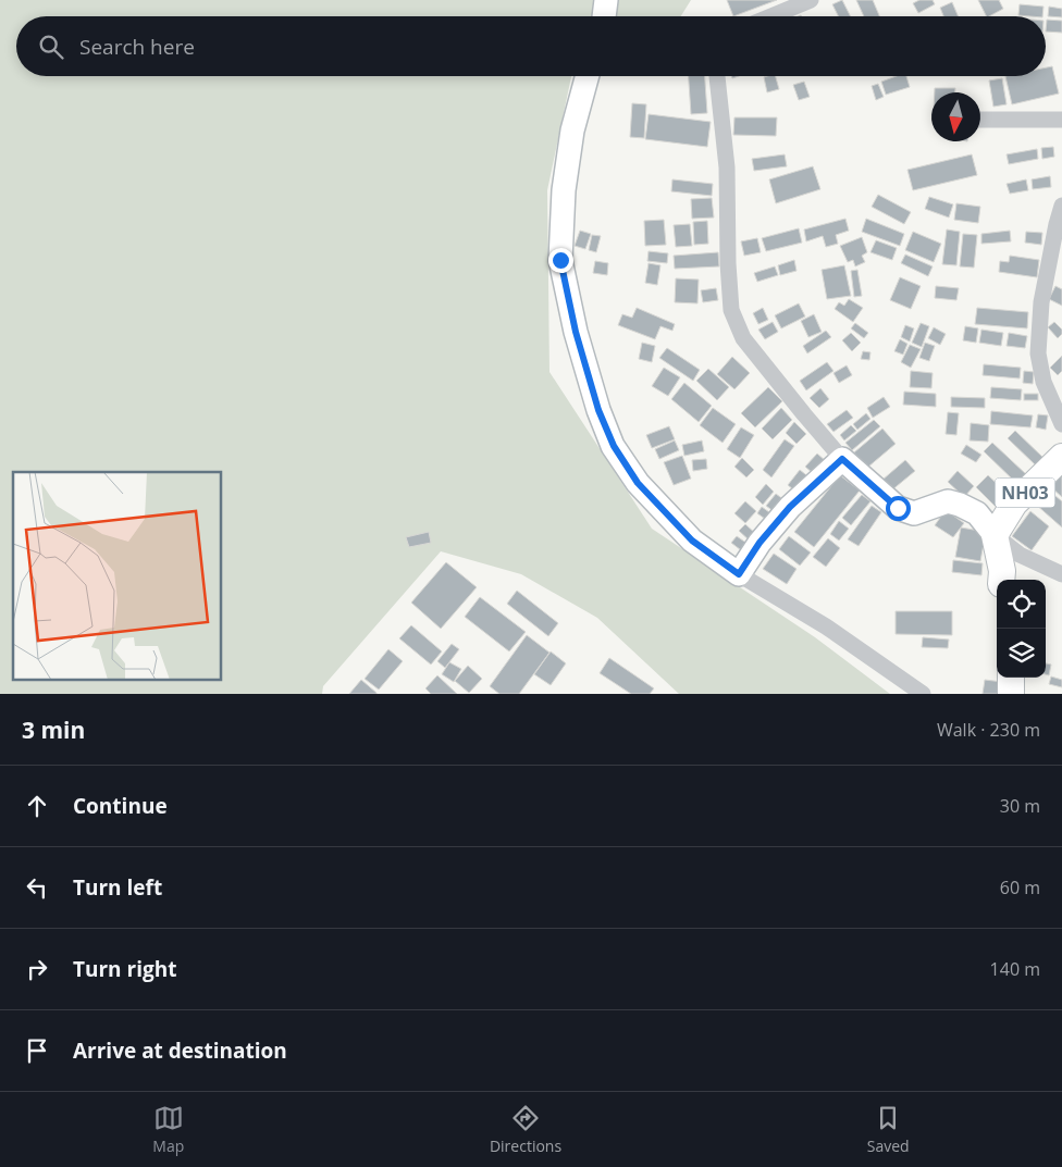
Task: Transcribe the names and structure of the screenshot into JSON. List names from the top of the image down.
{
  "streets": {
    "main road": ["NH03"]
  },
  "north": "bottom",
  "page": {
    "search": "Search here",
    "heading": ["3 min", "Walk · 230 m"],
    "list": [
      ["Continue", "30 m"],
      ["Turn left", "60 m"],
      ["Turn right", "140 m"],
      "Arrive at destination"
    ],
    "nav": ["Map", "Directions", "Saved"]
  }
}
